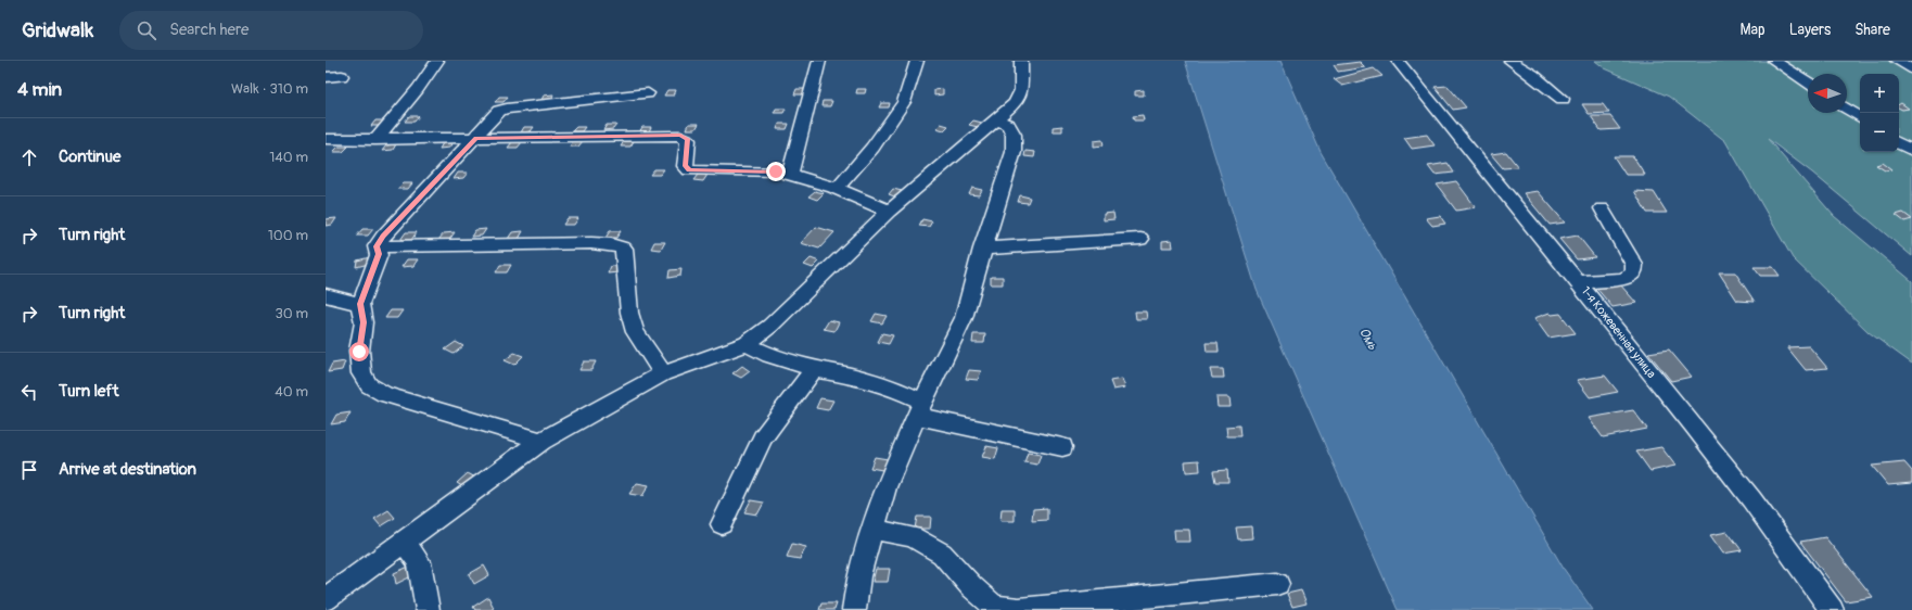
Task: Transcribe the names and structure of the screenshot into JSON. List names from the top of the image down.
{
  "streets": {
    "street": ["1-я Кожевенная улица"]
  },
  "water": ["Омь"],
  "north": "left",
  "page": {
    "header": "Gridwalk",
    "search": "Search here",
    "nav": ["Map", "Layers", "Share"],
    "heading": ["4 min", "Walk · 310 m"],
    "map_buttons": ["+", "−"],
    "list": [
      ["Continue", "140 m"],
      ["Turn right", "100 m"],
      ["Turn right", "30 m"],
      ["Turn left", "40 m"],
      "Arrive at destination"
    ]
  }
}
